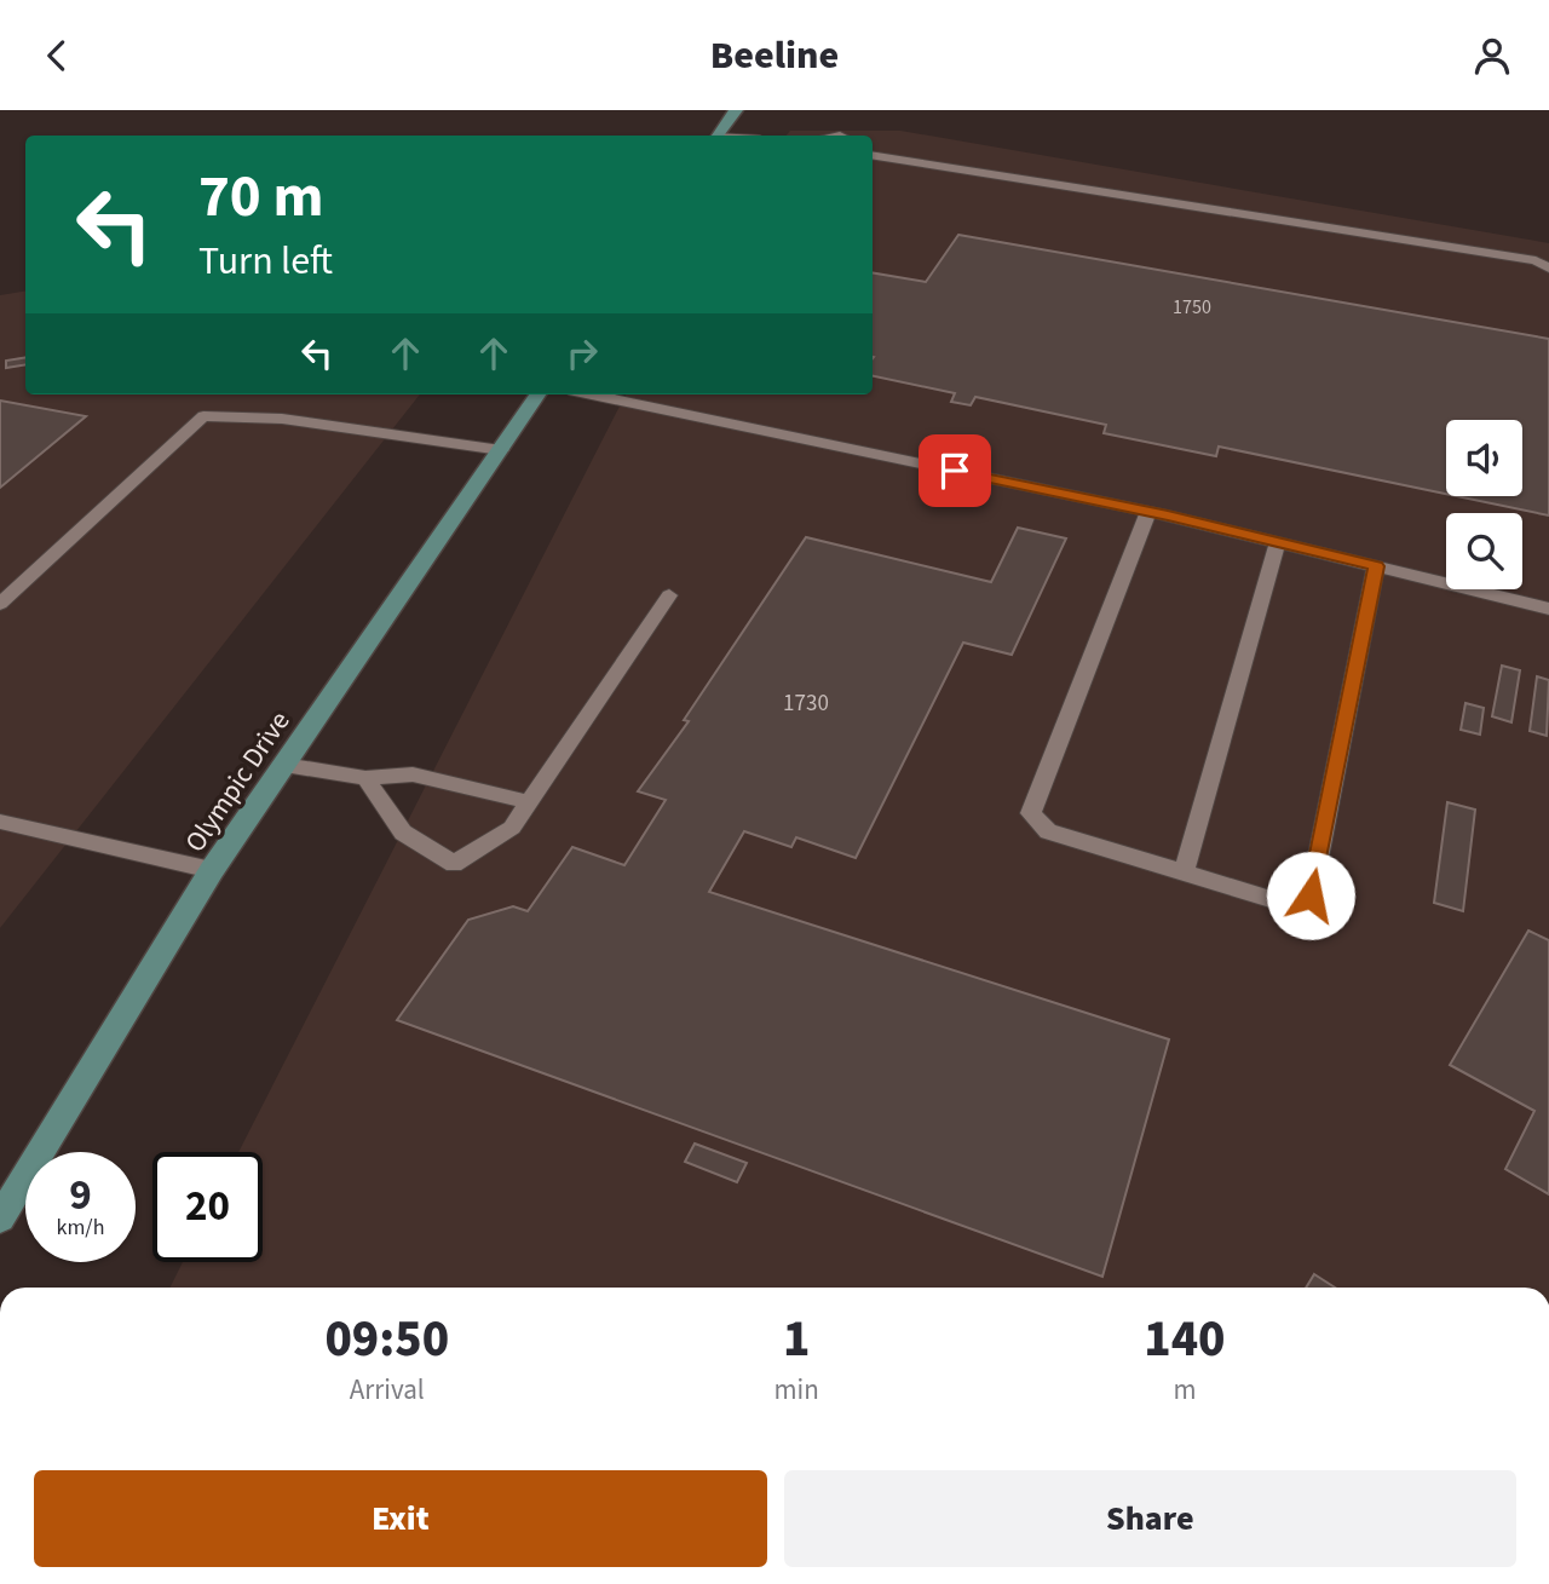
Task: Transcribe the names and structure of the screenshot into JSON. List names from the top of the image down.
{
  "streets": {
    "street": ["Olympic Drive"]
  },
  "house_numbers": ["1750", "1730"],
  "page": {
    "header": "Beeline",
    "turn": ["70 m", "Turn left"],
    "speed": "9 km/h",
    "limit": "20",
    "eta": [
      "09:50",
      "Arrival",
      "1",
      "min",
      "140",
      "m"
    ],
    "buttons": ["Exit", "Share"]
  }
}
